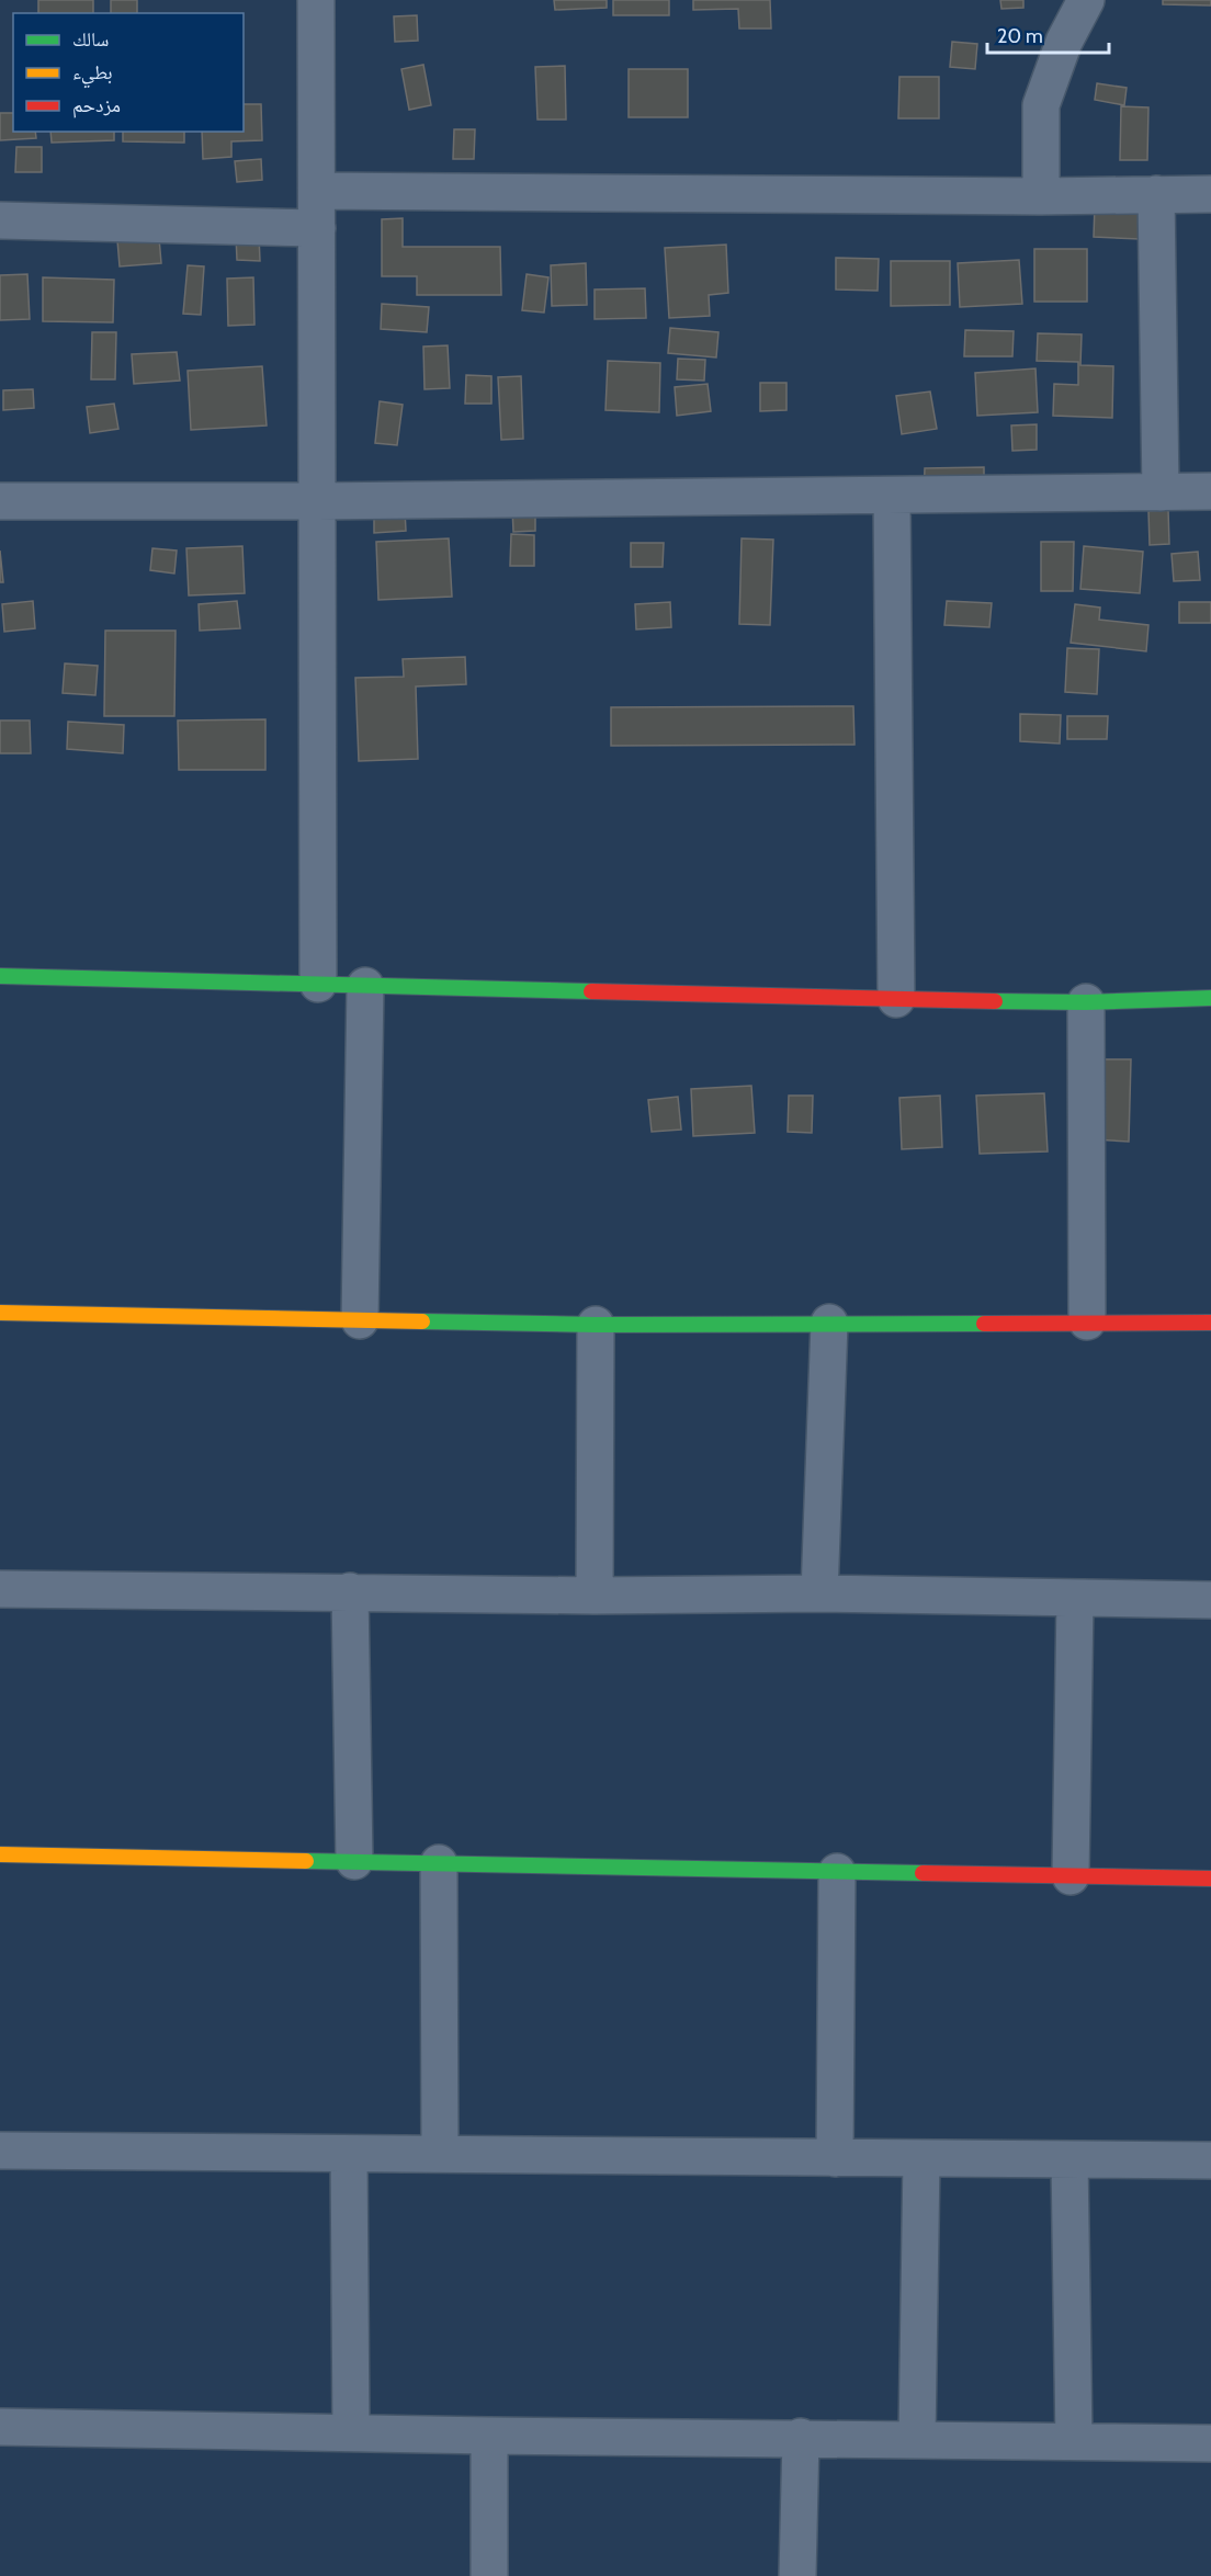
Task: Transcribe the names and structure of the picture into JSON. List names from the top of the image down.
{
  "legend": ["سالك", "بطيء", "مزدحم"],
  "scale_bar": "20 m"
}
